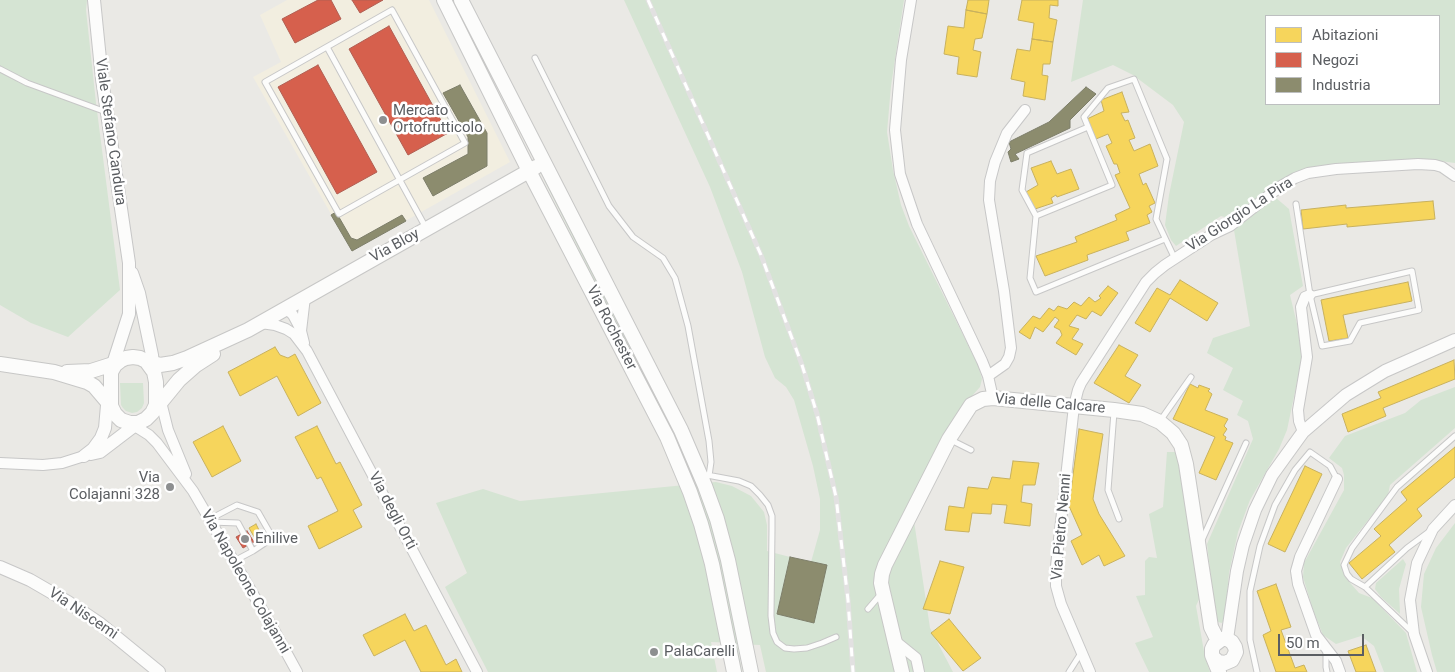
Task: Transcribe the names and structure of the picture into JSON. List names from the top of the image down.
{
  "streets": {
    "main road": ["Via Bloy", "Via Rochester", "Via delle Calcare"],
    "street": [
      "Viale Stefano Candura",
      "Via Giorgio La Pira",
      "Via degli Orti",
      "Via Pietro Nenni",
      "Via Napoleone Colajanni",
      "Via Niscemi"
    ]
  },
  "crossings": [
    ["Via Giorgio La Pira", "Via delle Calcare"],
    ["Via Giorgio La Pira", "Via Pietro Nenni"],
    ["Via Bloy", "Via Rochester"],
    ["Via Bloy", "Via degli Orti"],
    ["Via delle Calcare", "Via Pietro Nenni"]
  ],
  "places": [
    "Mercato Ortofrutticolo",
    "Via Colajanni 328",
    "Enilive",
    "PalaCarelli"
  ],
  "legend": ["Abitazioni", "Negozi", "Industria"],
  "scale_bar": "50 m"
}
